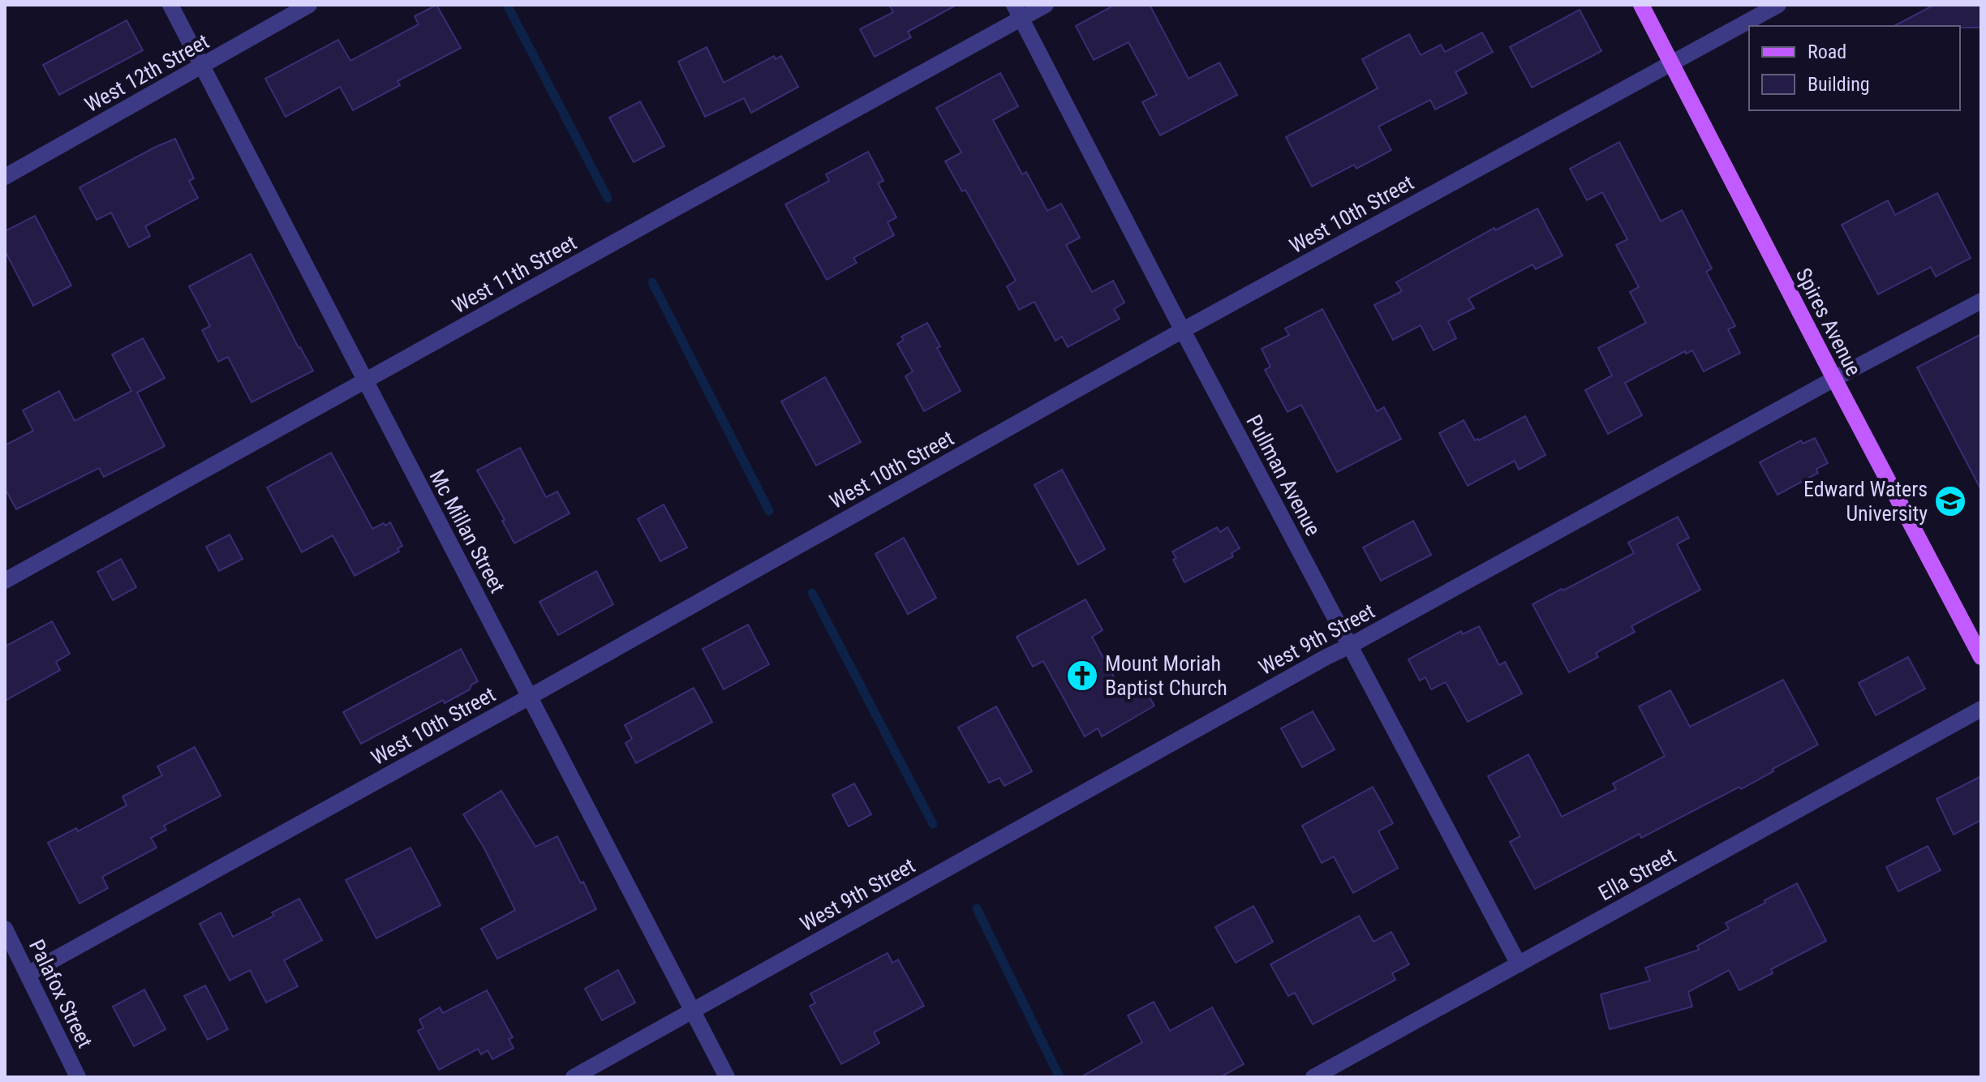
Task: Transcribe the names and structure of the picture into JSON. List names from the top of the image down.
{
  "streets": {
    "main road": ["Spires Avenue"],
    "street": [
      "West 12th Street",
      "West 10th Street",
      "West 11th Street",
      "Pullman Avenue",
      "Mc Millan Street",
      "West 9th Street",
      "Ella Street",
      "Palafox Street"
    ]
  },
  "crossings": [
    ["West 12th Street", "Mc Millan Street"],
    ["West 10th Street", "Spires Avenue"],
    ["West 10th Street", "Pullman Avenue"],
    ["West 10th Street", "Mc Millan Street"],
    ["West 10th Street", "Palafox Street"],
    ["West 11th Street", "Pullman Avenue"],
    ["West 11th Street", "Mc Millan Street"],
    ["Spires Avenue", "West 9th Street"],
    ["Pullman Avenue", "West 9th Street"],
    ["Pullman Avenue", "Ella Street"],
    ["Mc Millan Street", "West 9th Street"]
  ],
  "places": {
    "school or university": ["Edward Waters University"],
    "church": ["Mount Moriah Baptist Church"]
  },
  "legend": ["Road", "Building"]
}
